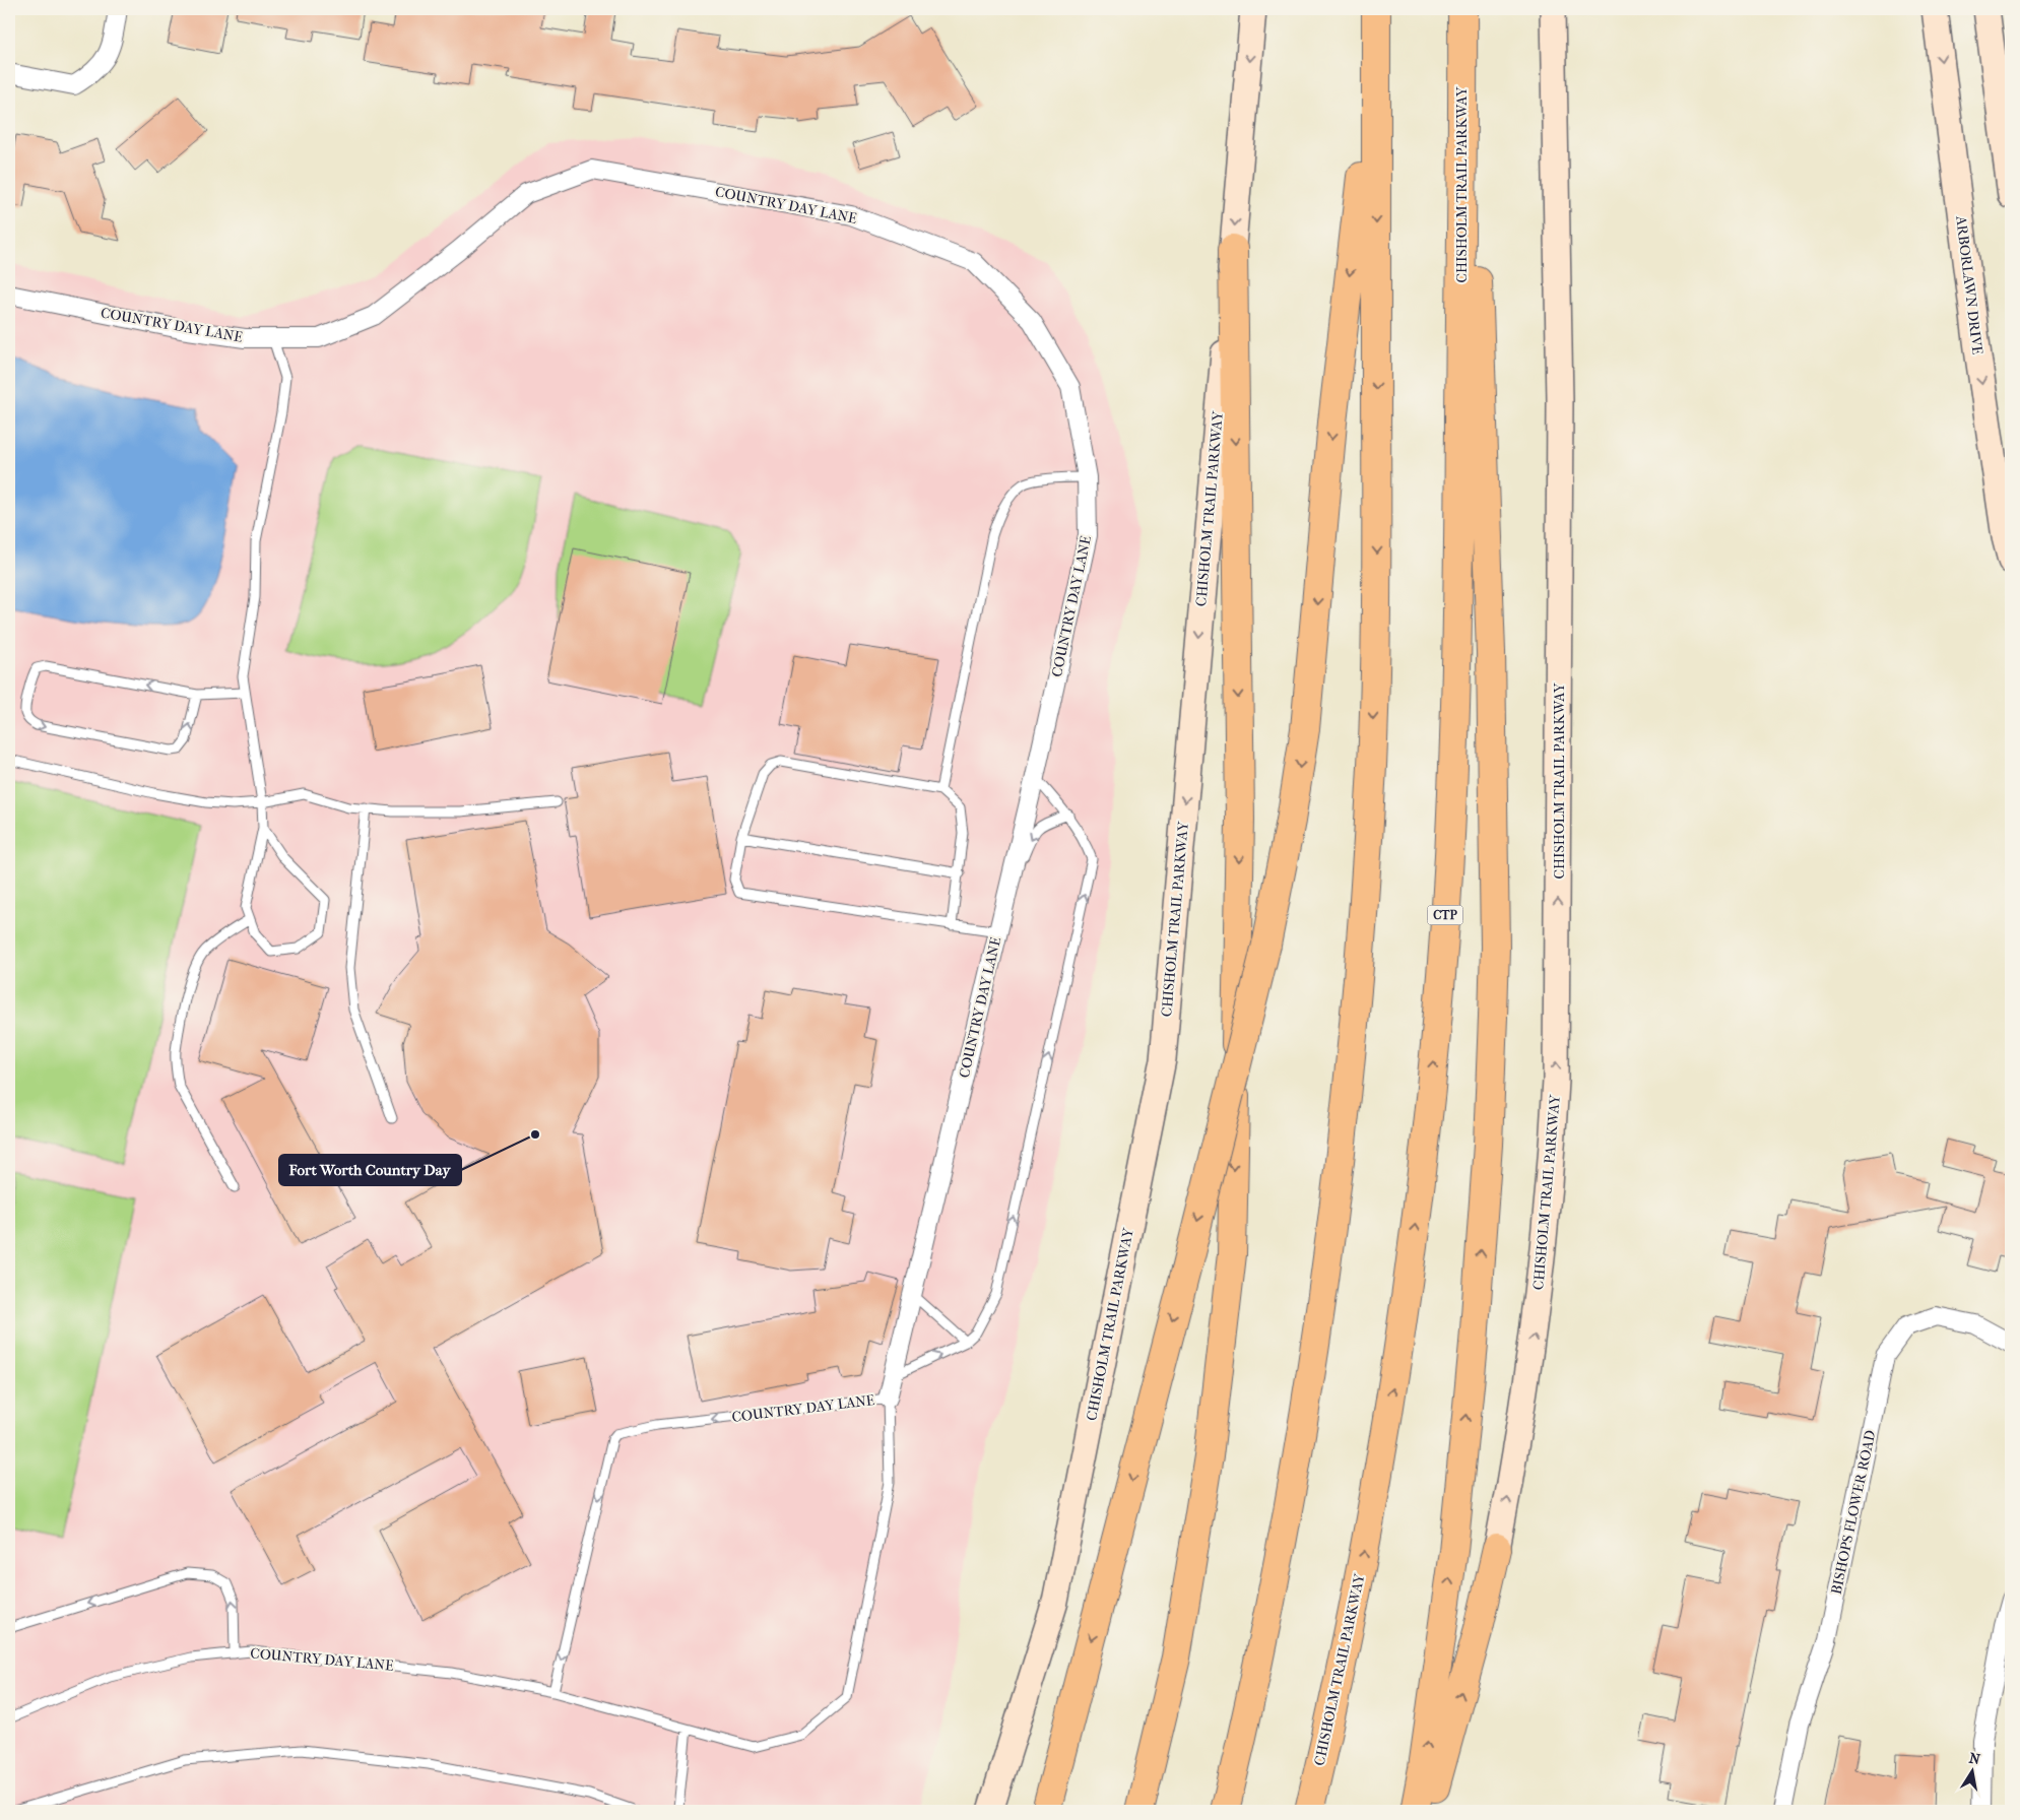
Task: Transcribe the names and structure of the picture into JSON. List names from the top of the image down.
{
  "streets": {
    "highway": ["CHISHOLM TRAIL PARKWAY", "CTP"],
    "main road": ["ARBORLAWN DRIVE"],
    "street": ["COUNTRY DAY LANE", "BISHOPS FLOWER ROAD"]
  },
  "places": ["Fort Worth Country Day"],
  "north": "top"
}
